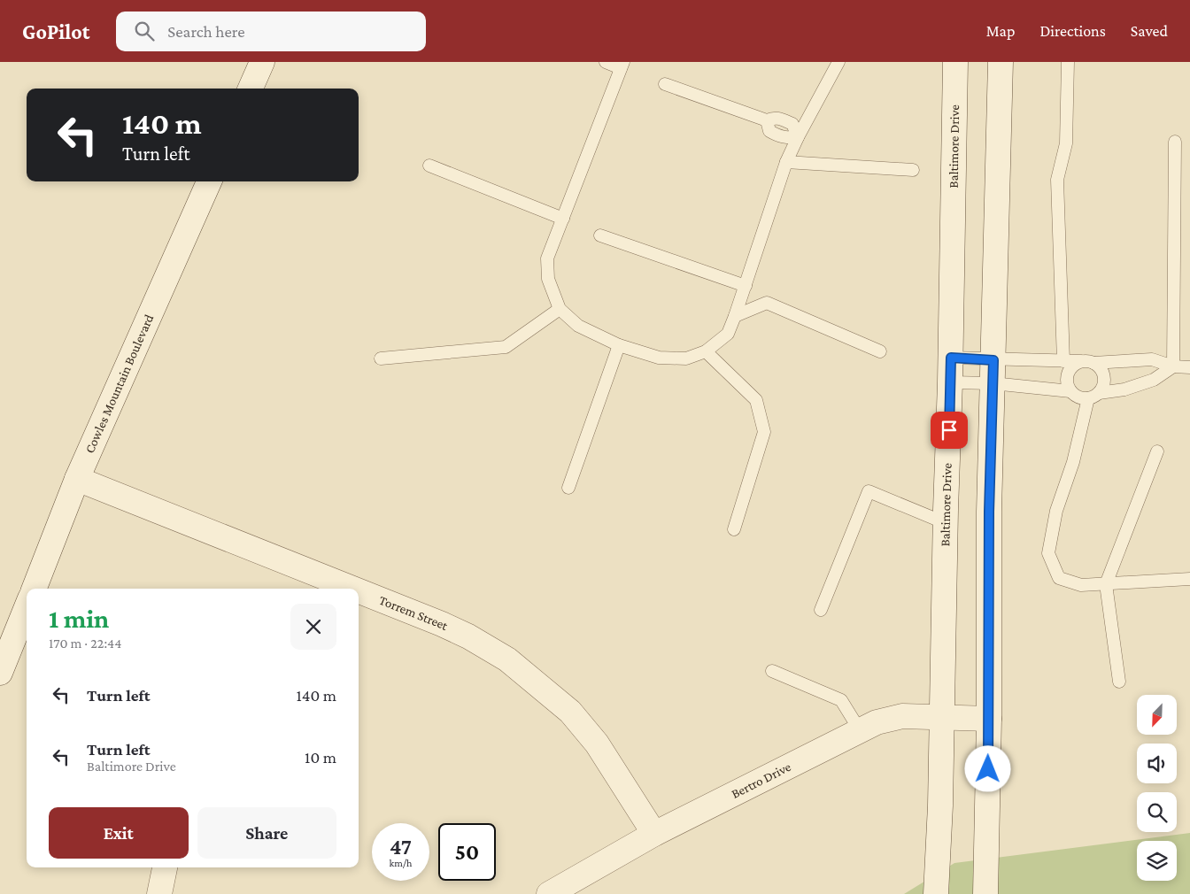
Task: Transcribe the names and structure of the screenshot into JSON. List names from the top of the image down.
{
  "streets": {
    "street": [
      "Baltimore Drive",
      "Cowles Mountain Boulevard",
      "Torrem Street",
      "Bertro Drive"
    ]
  },
  "crossings": [
    ["Baltimore Drive", "Bertro Drive"],
    ["Cowles Mountain Boulevard", "Torrem Street"],
    ["Torrem Street", "Bertro Drive"]
  ],
  "north": "bottom left",
  "page": {
    "header": "GoPilot",
    "search": "Search here",
    "nav": ["Map", "Directions", "Saved"],
    "turn": ["140 m", "Turn left"],
    "heading": ["1 min", "170 m · 22:44"],
    "list": [
      {
        "name": "Turn left",
        "value": "140 m"
      },
      {
        "name": "Turn left",
        "note": "Baltimore Drive",
        "value": "10 m"
      }
    ],
    "buttons": ["Exit", "Share"],
    "speed": "47 km/h",
    "limit": "50"
  }
}
